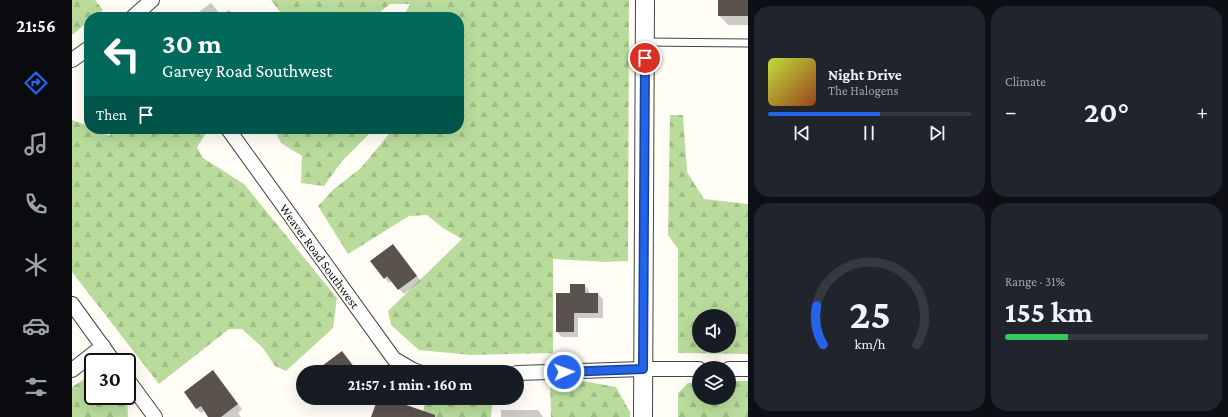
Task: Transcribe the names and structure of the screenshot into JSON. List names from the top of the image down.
{
  "streets": {
    "street": ["Weaver Road Southwest"]
  },
  "page": {
    "tabs": "21:56",
    "tile": [
      "Climate",
      ["Range · 31%", "155 km"]
    ],
    "turn": ["30 m", "Garvey Road Southwest"],
    "song": ["Night Drive", "The Halogens"],
    "heat": ["−", "20°", "+"],
    "then": "Then",
    "limit": "30",
    "trip": "21:57 · 1 min · 160 m",
    "gauge": ["25", "km/h"]
  }
}
